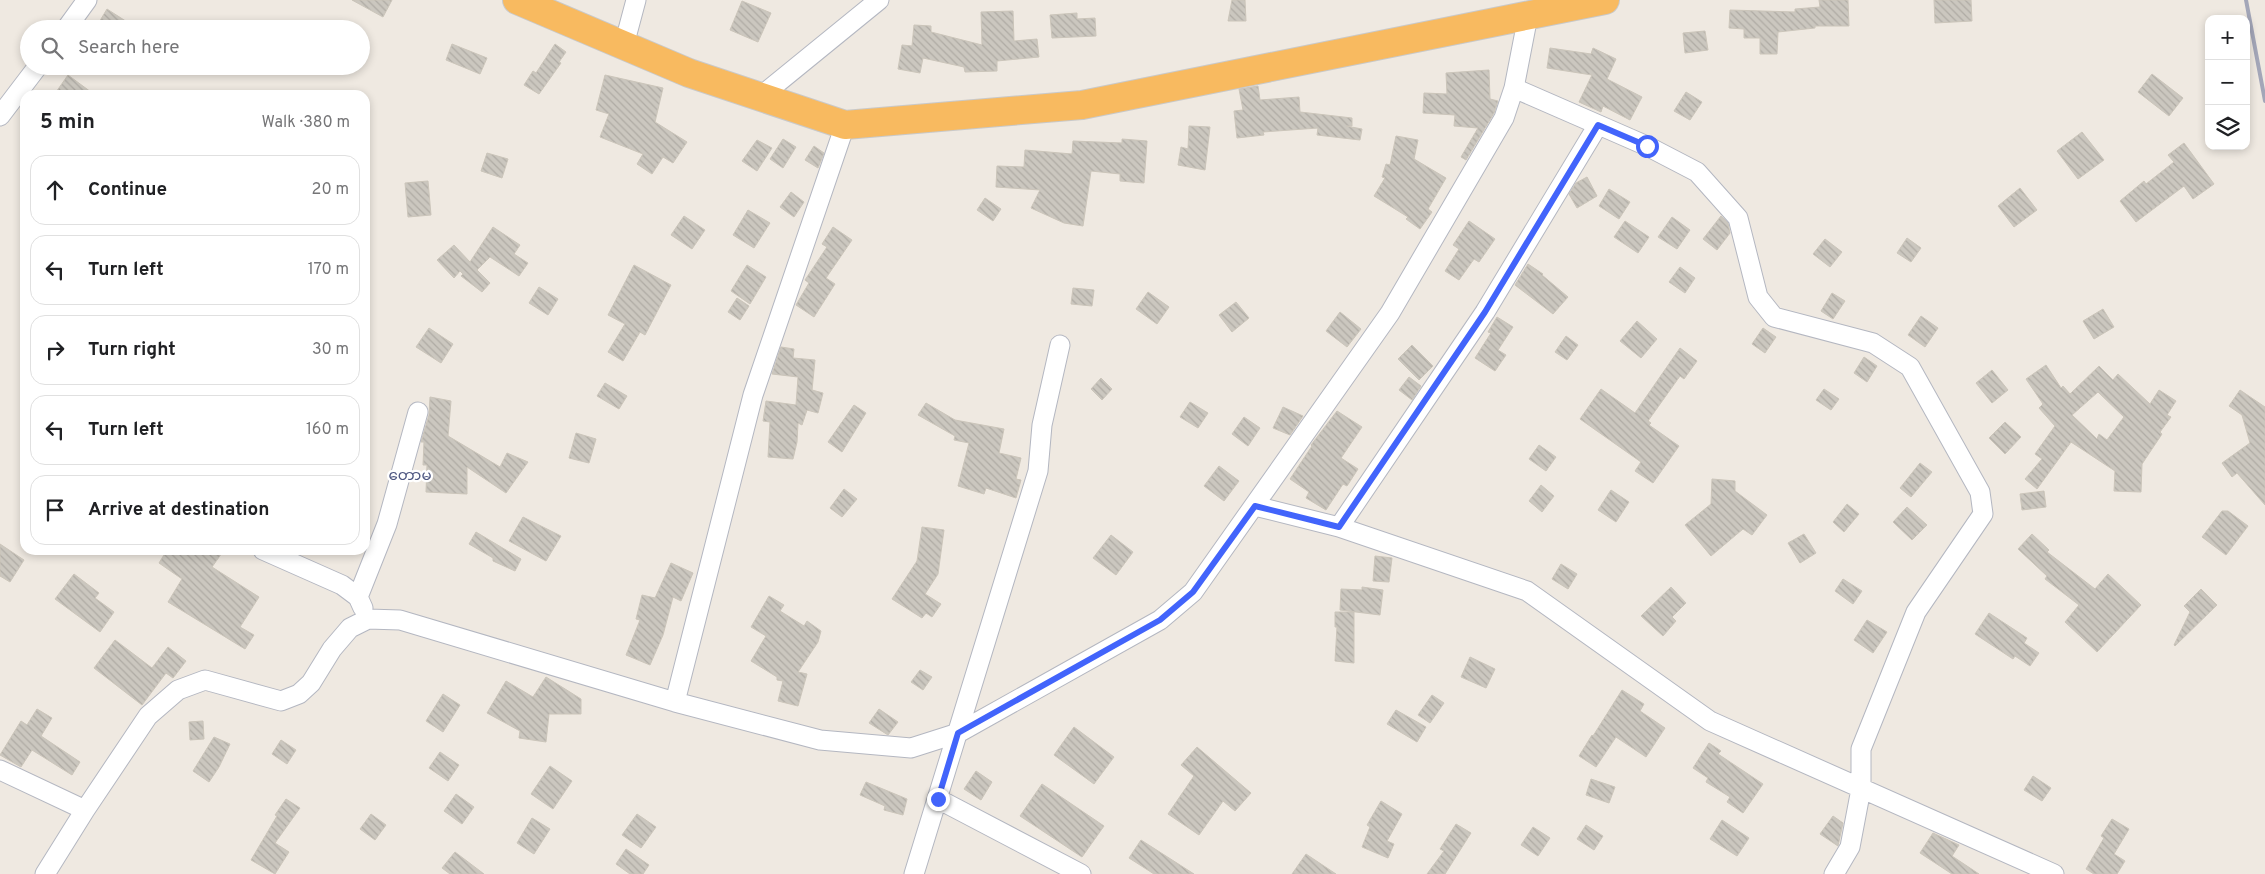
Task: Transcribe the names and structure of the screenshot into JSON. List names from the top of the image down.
{
  "districts": ["တောမ"],
  "page": {
    "map_buttons": ["+", "−"],
    "search": "Search here",
    "heading": ["5 min", "Walk · 380 m"],
    "list": [
      ["Continue", "20 m"],
      ["Turn left", "170 m"],
      ["Turn right", "30 m"],
      ["Turn left", "160 m"],
      "Arrive at destination"
    ]
  }
}
